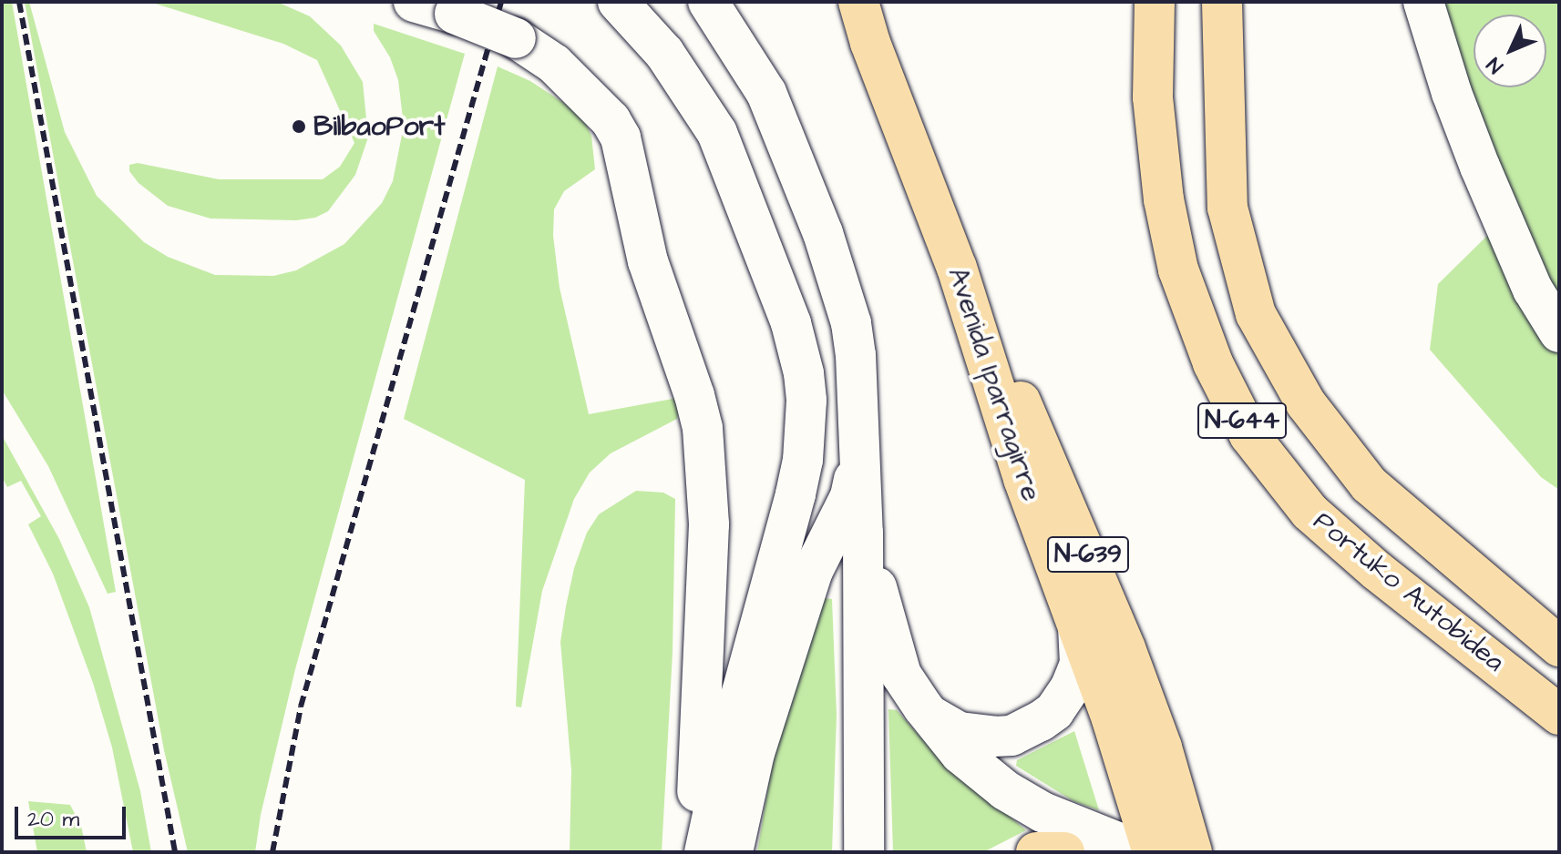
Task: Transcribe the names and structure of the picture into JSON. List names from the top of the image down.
{
  "streets": {
    "highway": [
      "Avenida Iparragirre",
      "N-644",
      "N-639",
      "Portuko Autobidea"
    ]
  },
  "crossings": [
    ["Avenida Iparragirre", "N-639"]
  ],
  "places": ["BilbaoPort"],
  "scale_bar": "20 m",
  "north": "bottom left"
}
